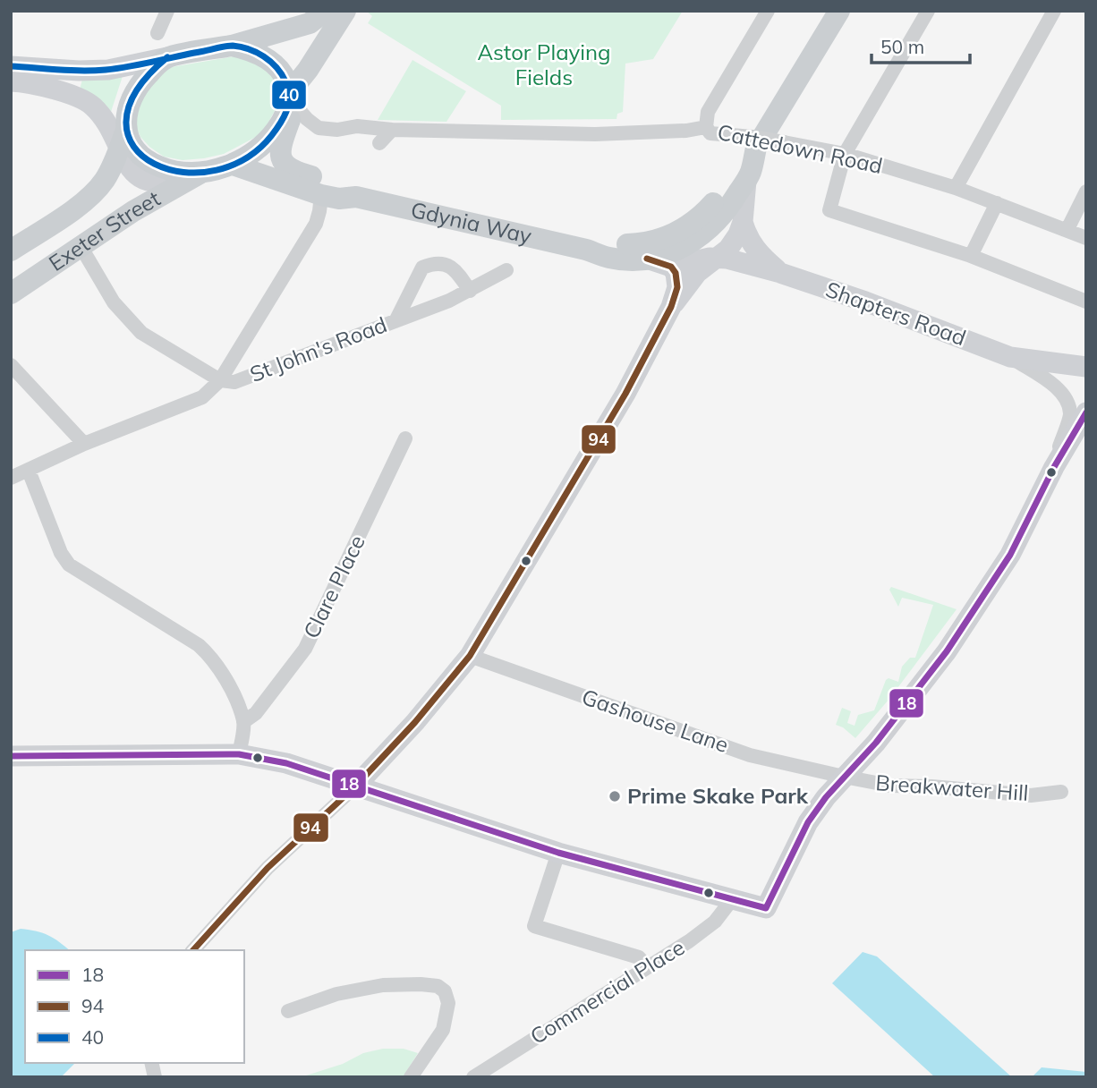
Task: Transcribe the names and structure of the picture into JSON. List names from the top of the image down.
{
  "streets": {
    "main road": ["Gdynia Way", "Exeter Street"],
    "street": [
      "Cattedown Road",
      "Shapters Road",
      "St John's Road",
      "Clare Place",
      "Gashouse Lane",
      "Breakwater Hill",
      "Commercial Place"
    ]
  },
  "crossings": [
    ["Cattedown Road", "Gdynia Way"],
    ["Cattedown Road", "Exeter Street"],
    ["Gdynia Way", "Exeter Street"],
    ["Gashouse Lane", "Breakwater Hill"]
  ],
  "parks": ["Astor Playing Fields"],
  "places": ["Prime Skake Park"],
  "lines": ["transit line 40", "transit line 94", "transit line 18"],
  "legend": ["18", "94", "40"],
  "scale_bar": "50 m"
}
